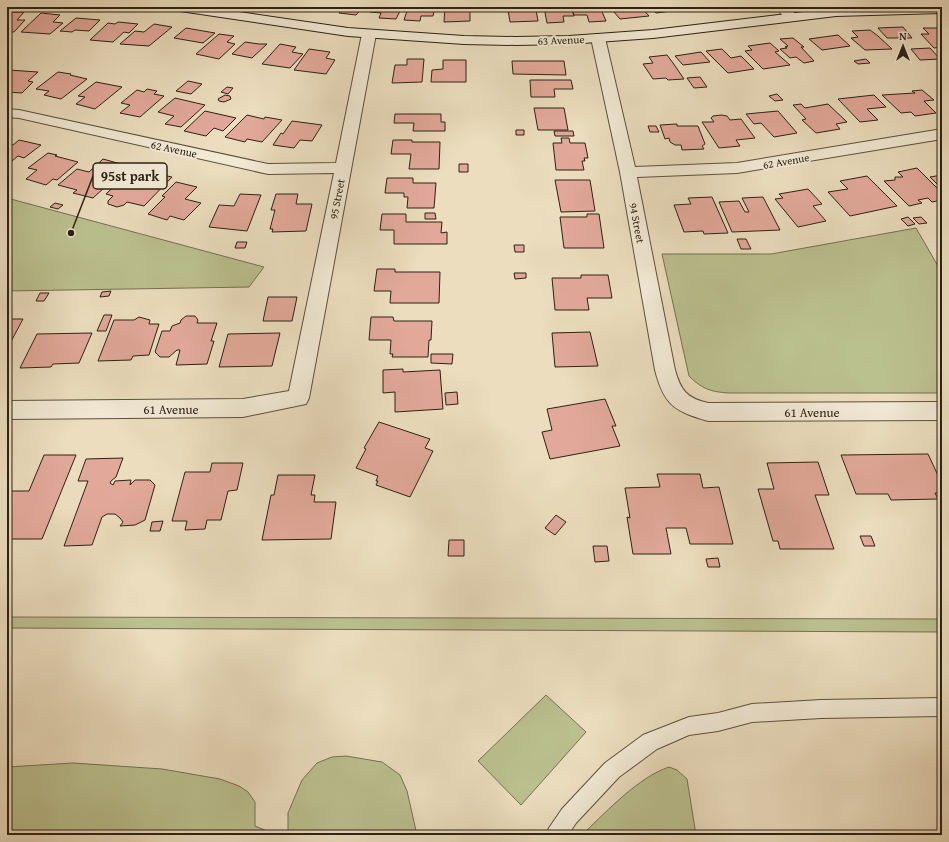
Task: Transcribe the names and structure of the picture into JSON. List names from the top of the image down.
{
  "streets": {
    "street": [
      "63 Avenue",
      "62 Avenue",
      "95 Street",
      "94 Street",
      "61 Avenue"
    ]
  },
  "crossings": [
    ["63 Avenue", "95 Street"],
    ["63 Avenue", "94 Street"],
    ["62 Avenue", "95 Street"],
    ["62 Avenue", "94 Street"],
    ["95 Street", "61 Avenue"],
    ["94 Street", "61 Avenue"]
  ],
  "places": ["95st park"],
  "north": "top"
}
